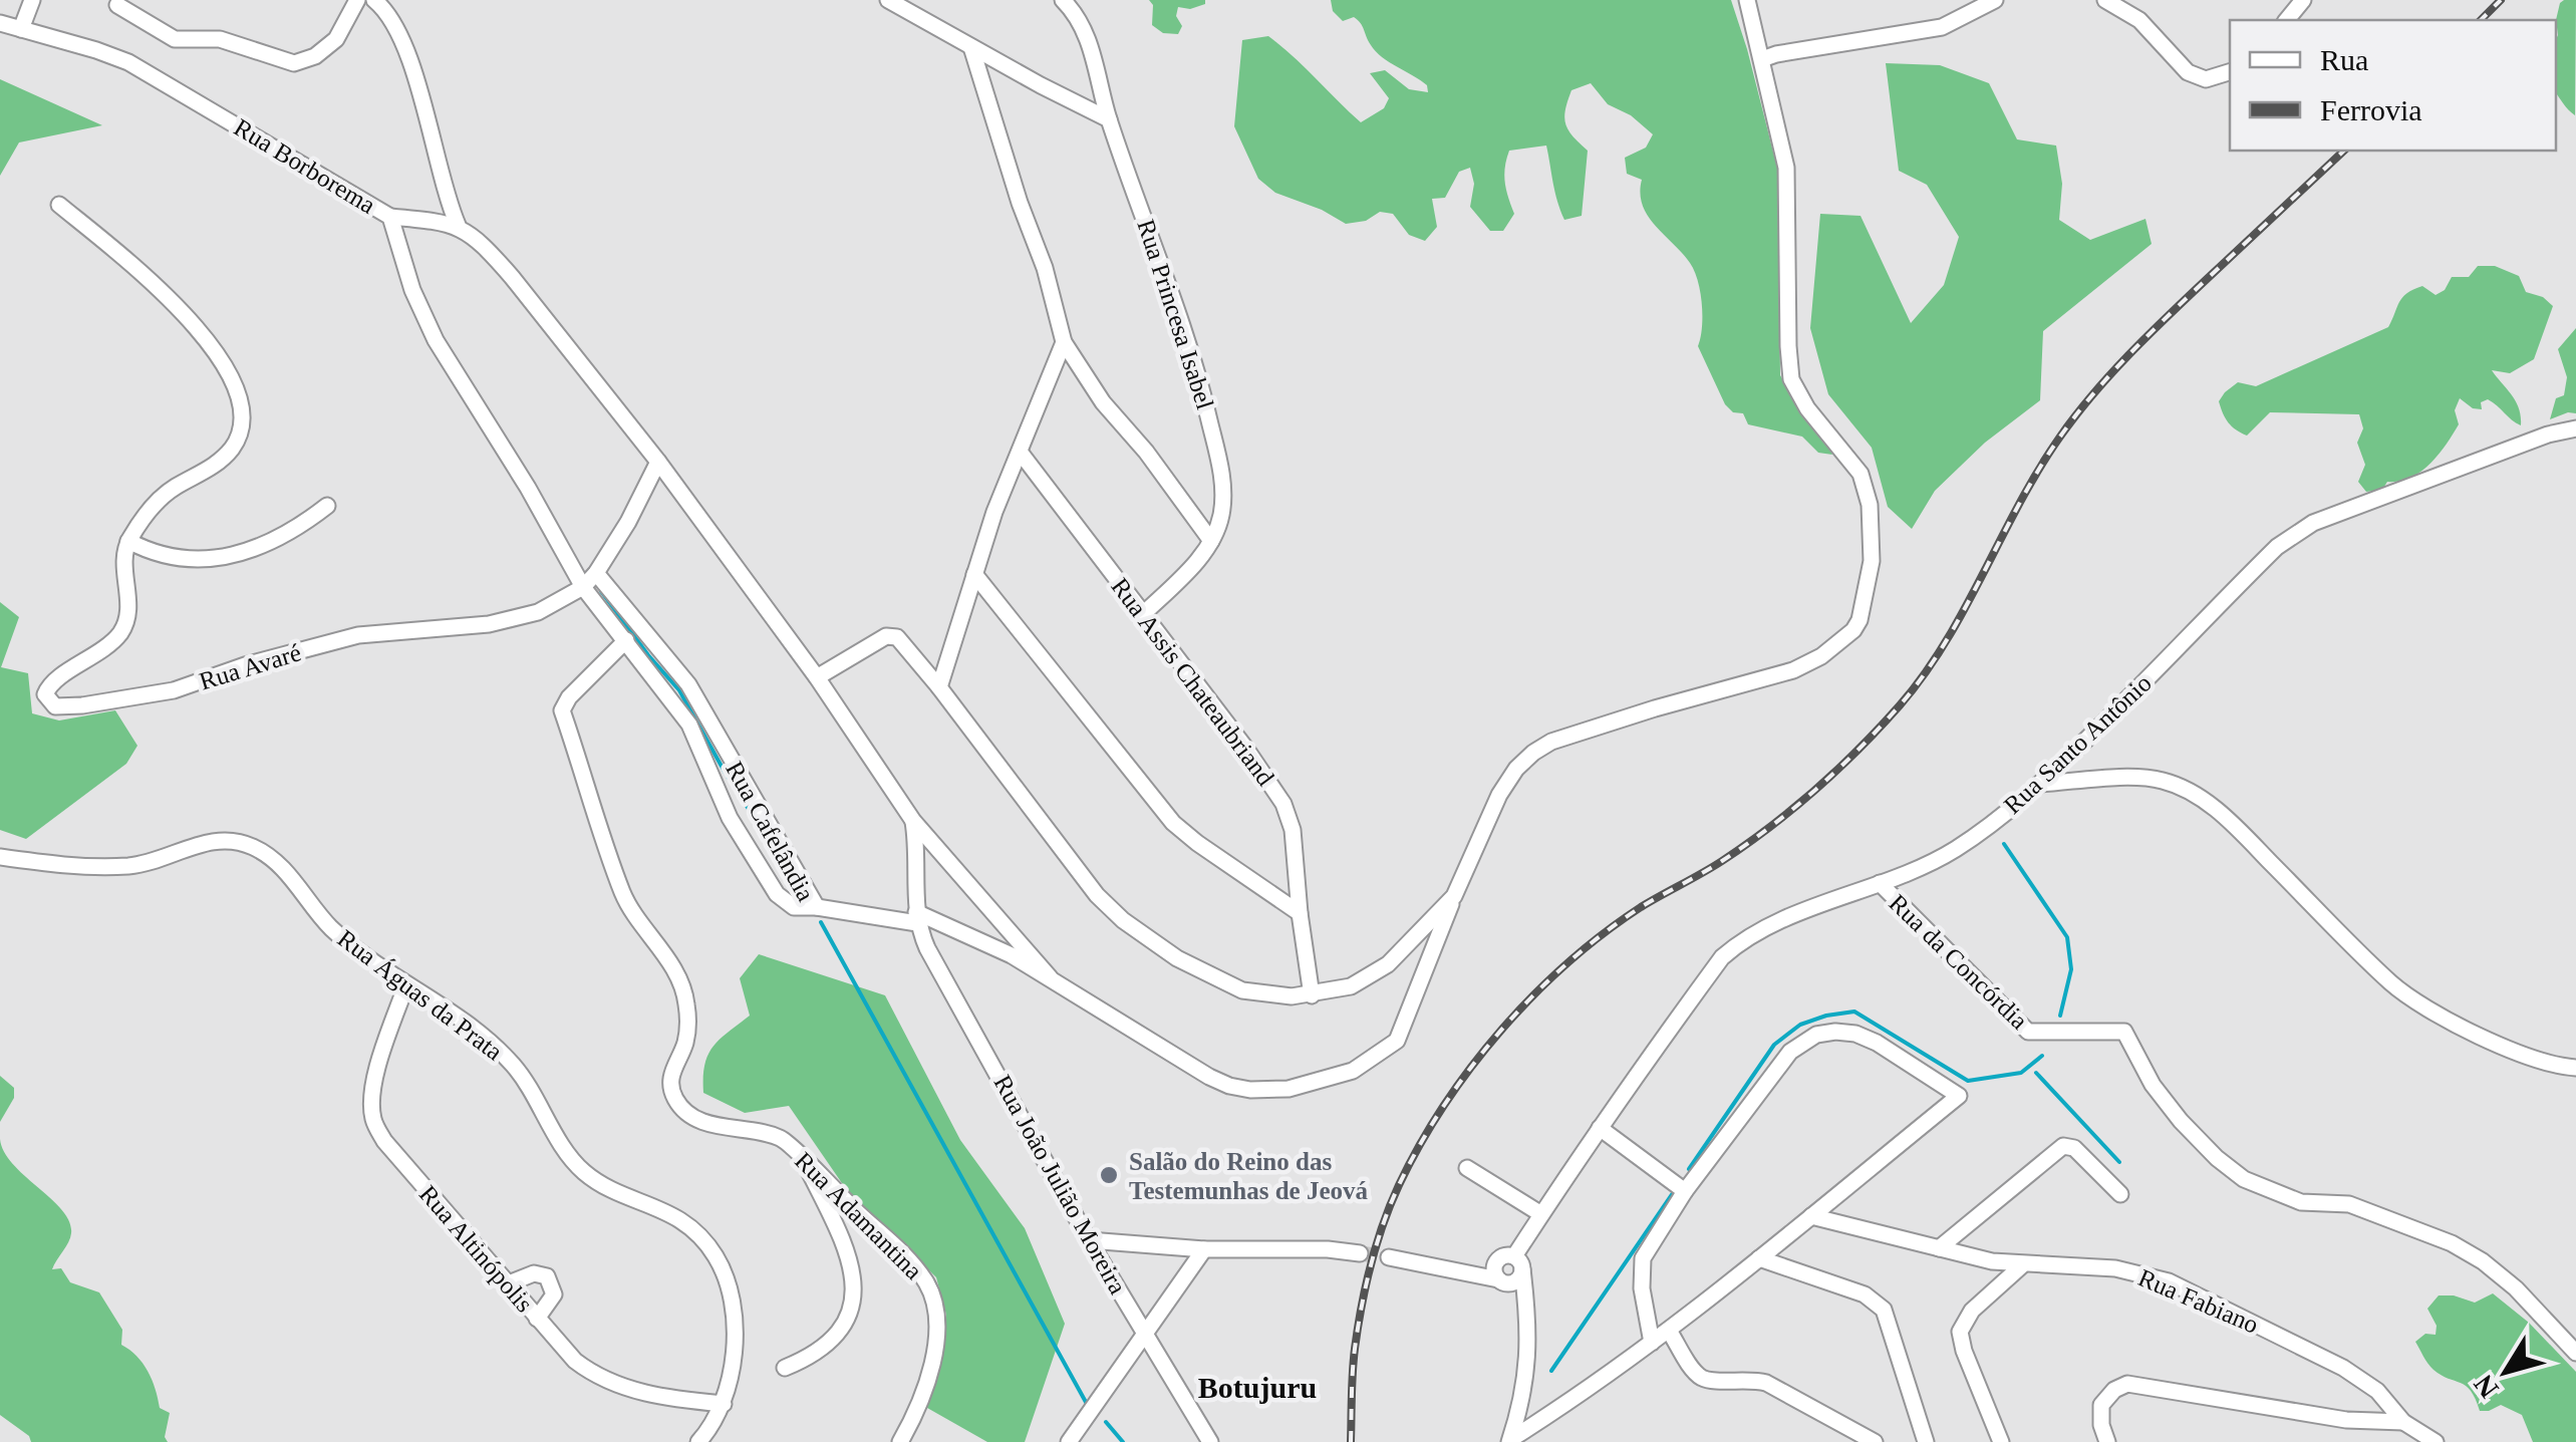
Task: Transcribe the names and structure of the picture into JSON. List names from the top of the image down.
{
  "streets": {
    "street": [
      "Rua Borborema",
      "Rua Princesa Isabel",
      "Rua Avaré",
      "Rua Assis Chateaubriand",
      "Rua Santo Antônio",
      "Rua Cafelândia",
      "Rua da Concórdia",
      "Rua Águas da Prata",
      "Rua João Julião Moreira",
      "Rua Adamantina",
      "Rua Altinópolis",
      "Rua Fabiano"
    ]
  },
  "crossings": [
    ["Rua Borborema", "Rua Avaré"],
    ["Rua Borborema", "Rua Cafelândia"],
    ["Rua Avaré", "Rua Cafelândia"],
    ["Rua Santo Antônio", "Rua da Concórdia"],
    ["Rua Cafelândia", "Rua Adamantina"],
    ["Rua Águas da Prata", "Rua Altinópolis"]
  ],
  "districts": ["Botujuru"],
  "places": ["Salão do Reino das Testemunhas de Jeová"],
  "legend": ["Rua", "Ferrovia"],
  "north": "bottom left"
}
